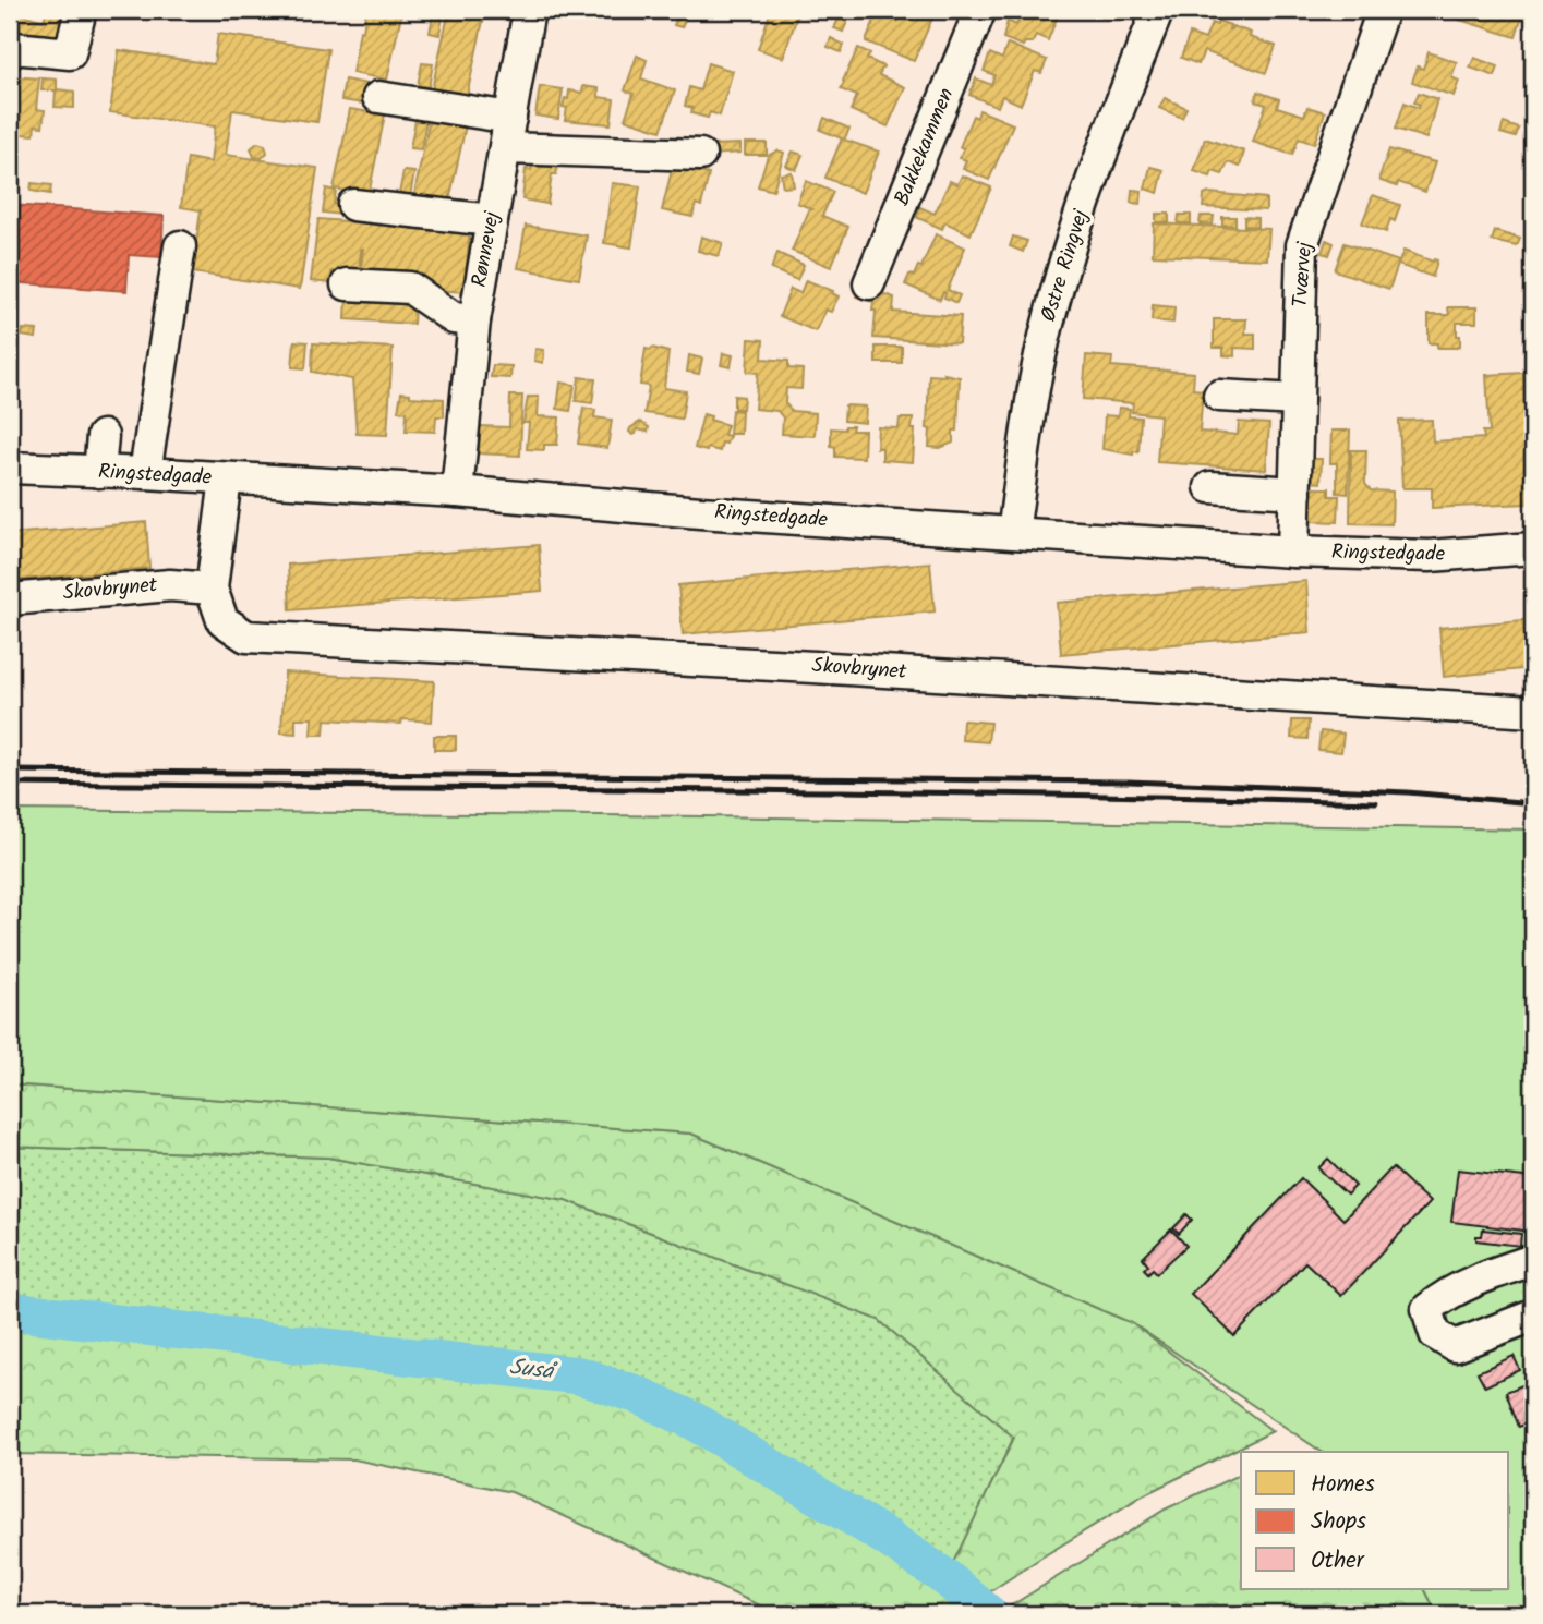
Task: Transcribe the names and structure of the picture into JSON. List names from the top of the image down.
{
  "streets": {
    "street": [
      "Bakkekammen",
      "Rønnevej",
      "Østre Ringvej",
      "Tværvej",
      "Ringstedgade",
      "Skovbrynet"
    ]
  },
  "crossings": [
    ["Rønnevej", "Ringstedgade"],
    ["Østre Ringvej", "Ringstedgade"],
    ["Tværvej", "Ringstedgade"]
  ],
  "water": ["Suså"],
  "legend": ["Homes", "Shops", "Other"]
}
